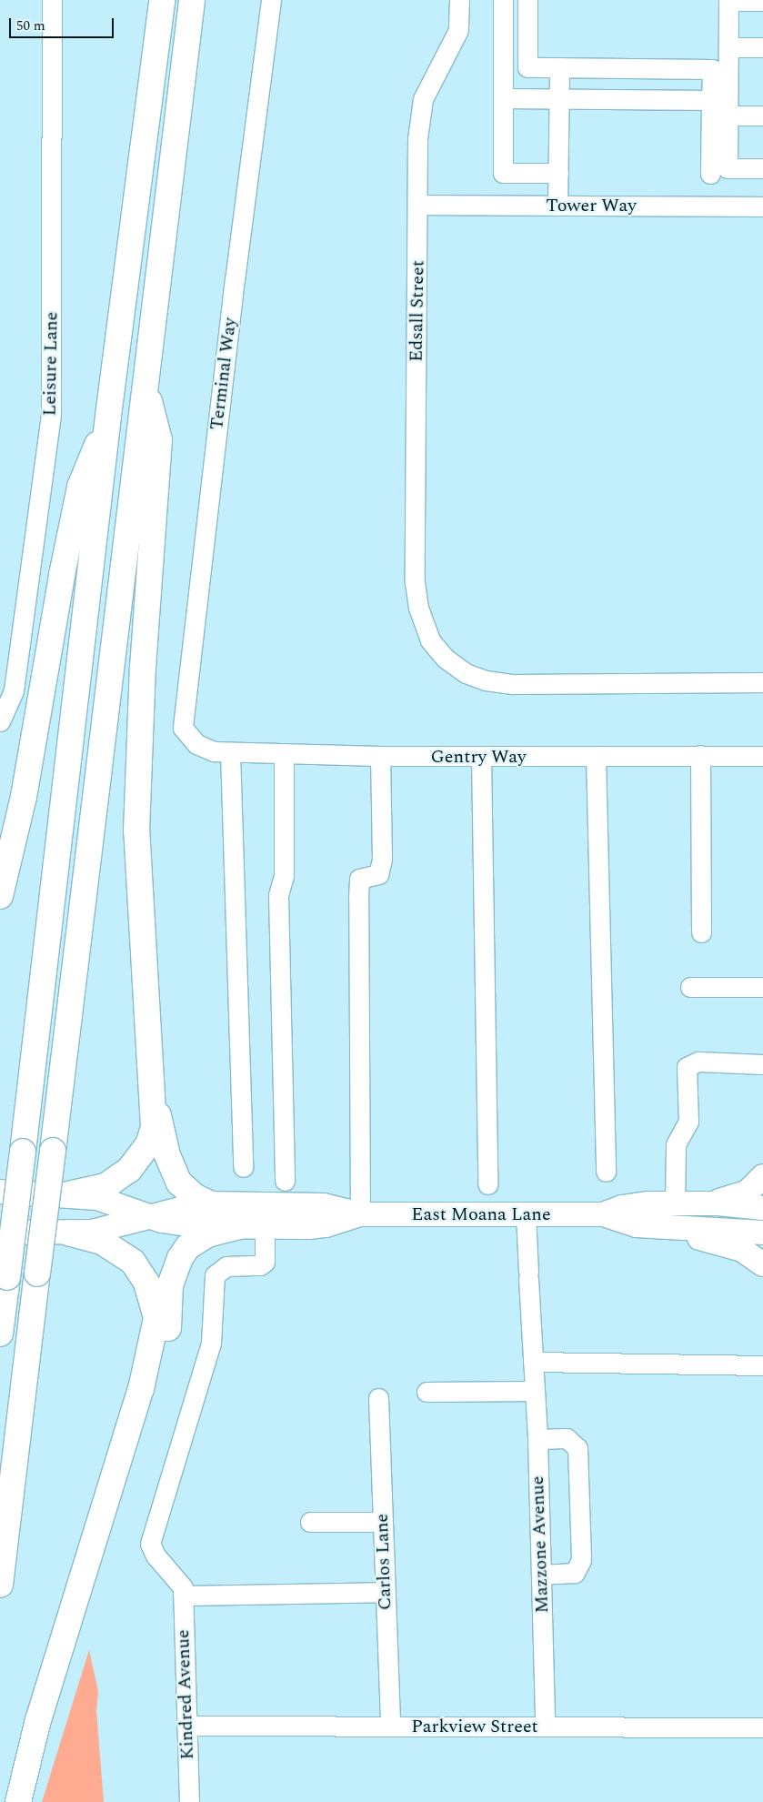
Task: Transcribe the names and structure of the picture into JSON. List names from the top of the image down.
{
  "streets": {
    "main road": ["East Moana Lane"],
    "street": [
      "Tower Way",
      "Edsall Street",
      "Leisure Lane",
      "Terminal Way",
      "Gentry Way",
      "Mazzone Avenue",
      "Carlos Lane",
      "Kindred Avenue",
      "Parkview Street"
    ]
  },
  "crossings": [
    ["Tower Way", "Edsall Street"],
    ["Terminal Way", "Gentry Way"],
    ["East Moana Lane", "Mazzone Avenue"],
    ["Mazzone Avenue", "Parkview Street"],
    ["Carlos Lane", "Parkview Street"],
    ["Kindred Avenue", "Parkview Street"]
  ],
  "scale_bar": "50 m"
}
